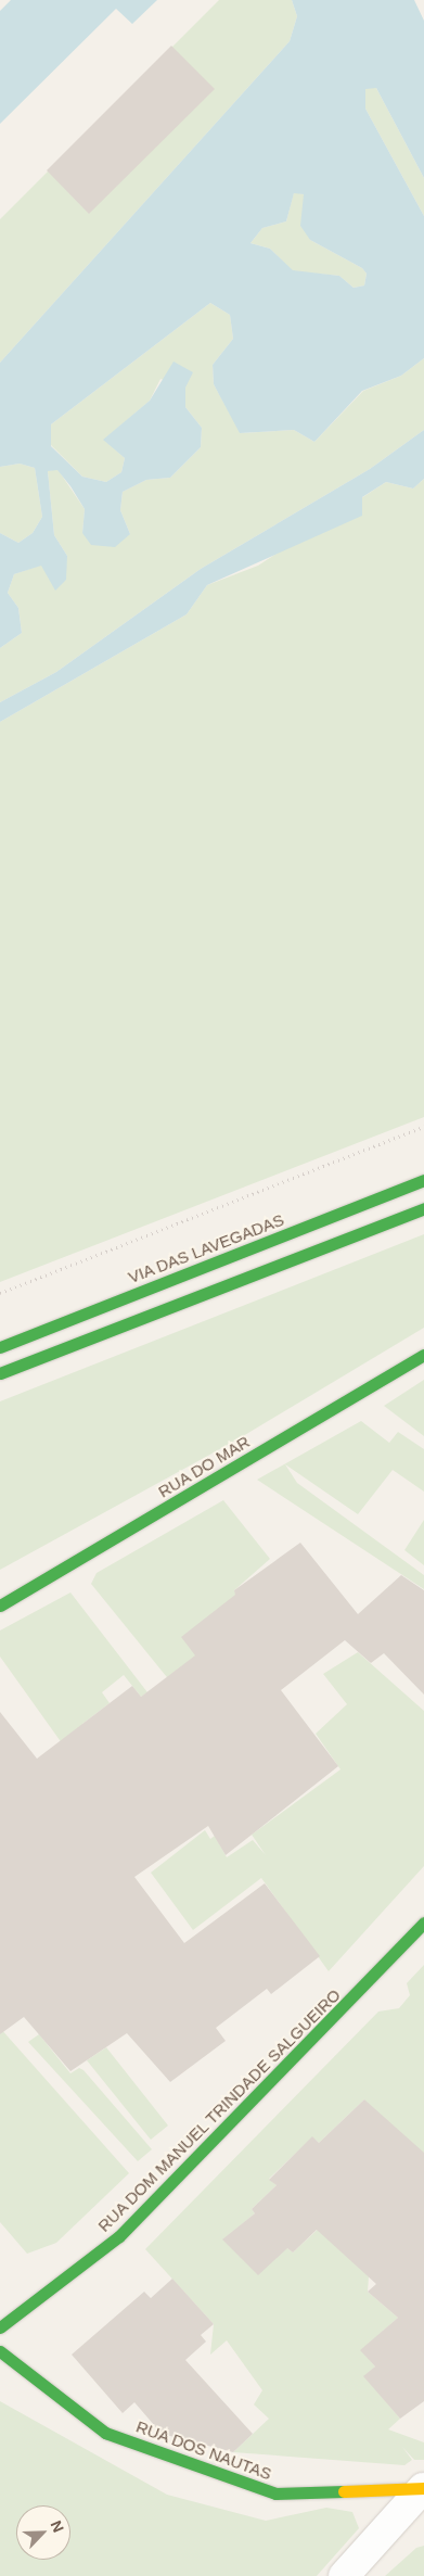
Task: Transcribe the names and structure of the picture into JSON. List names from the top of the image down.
{
  "streets": {
    "street": [
      "VIA DAS LAVEGADAS",
      "RUA DO MAR",
      "RUA DOM MANUEL TRINDADE SALGUEIRO",
      "RUA DOS NAUTAS"
    ]
  },
  "north": "top right"
}
